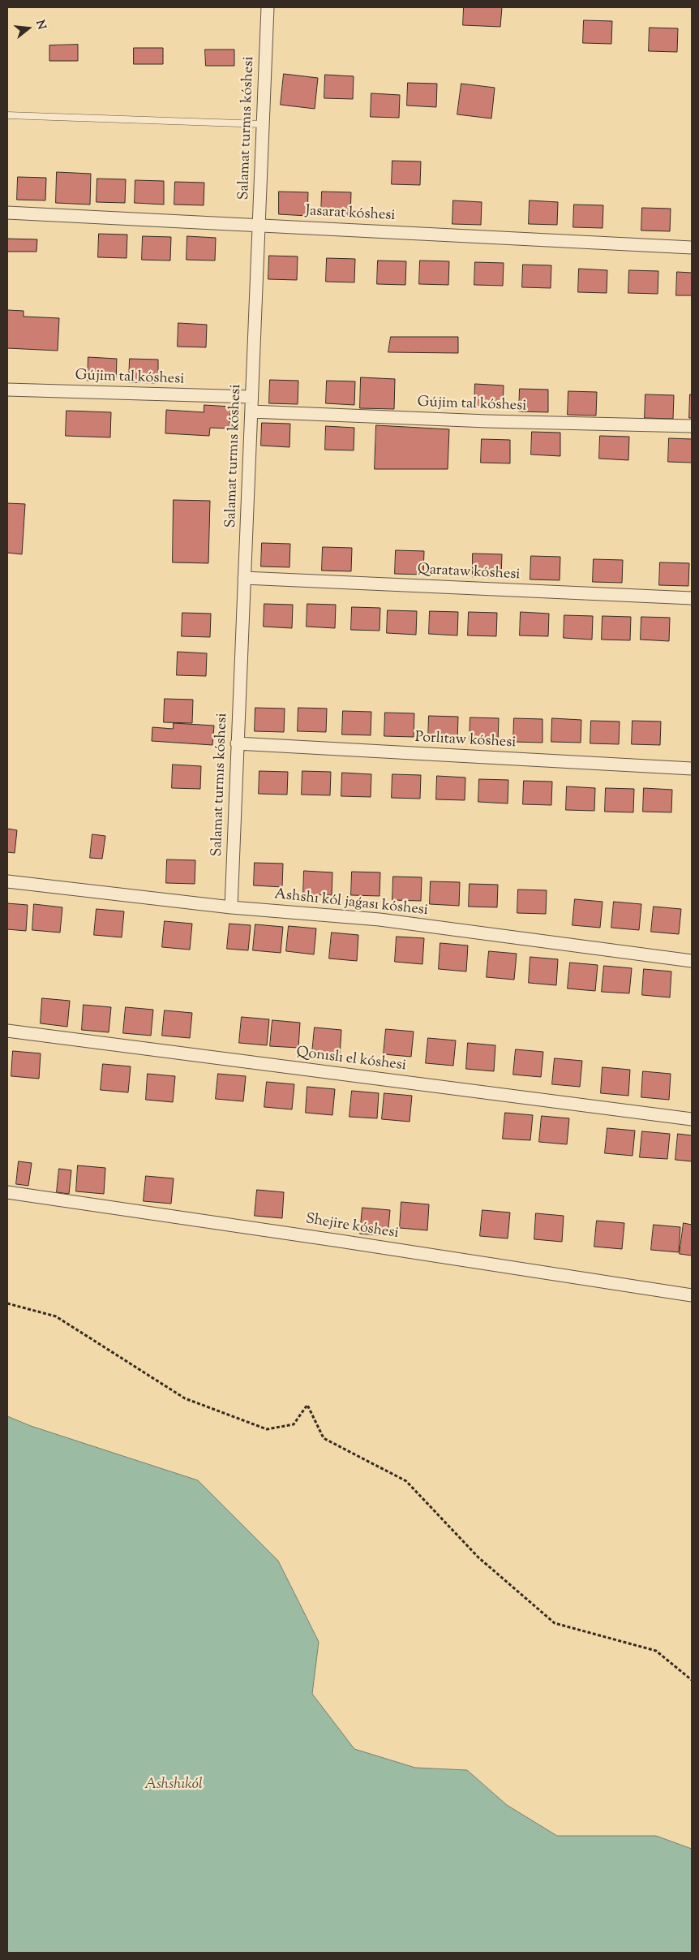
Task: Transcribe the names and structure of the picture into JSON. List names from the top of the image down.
{
  "streets": {
    "street": [
      "Salamat turmıs kóshesi",
      "Jasarat kóshesi",
      "Gújim tal kóshesi",
      "Qarataw kóshesi",
      "Porlıtaw kóshesi",
      "Ashshı kól jaǵası kóshesi",
      "Qonıslı el kóshesi",
      "Shejire kóshesi"
    ]
  },
  "crossings": [
    ["Salamat turmıs kóshesi", "Jasarat kóshesi"],
    ["Salamat turmıs kóshesi", "Gújim tal kóshesi"],
    ["Salamat turmıs kóshesi", "Qarataw kóshesi"],
    ["Salamat turmıs kóshesi", "Porlıtaw kóshesi"],
    ["Salamat turmıs kóshesi", "Ashshı kól jaǵası kóshesi"]
  ],
  "water": ["Ashshıkól"],
  "north": "right"
}
